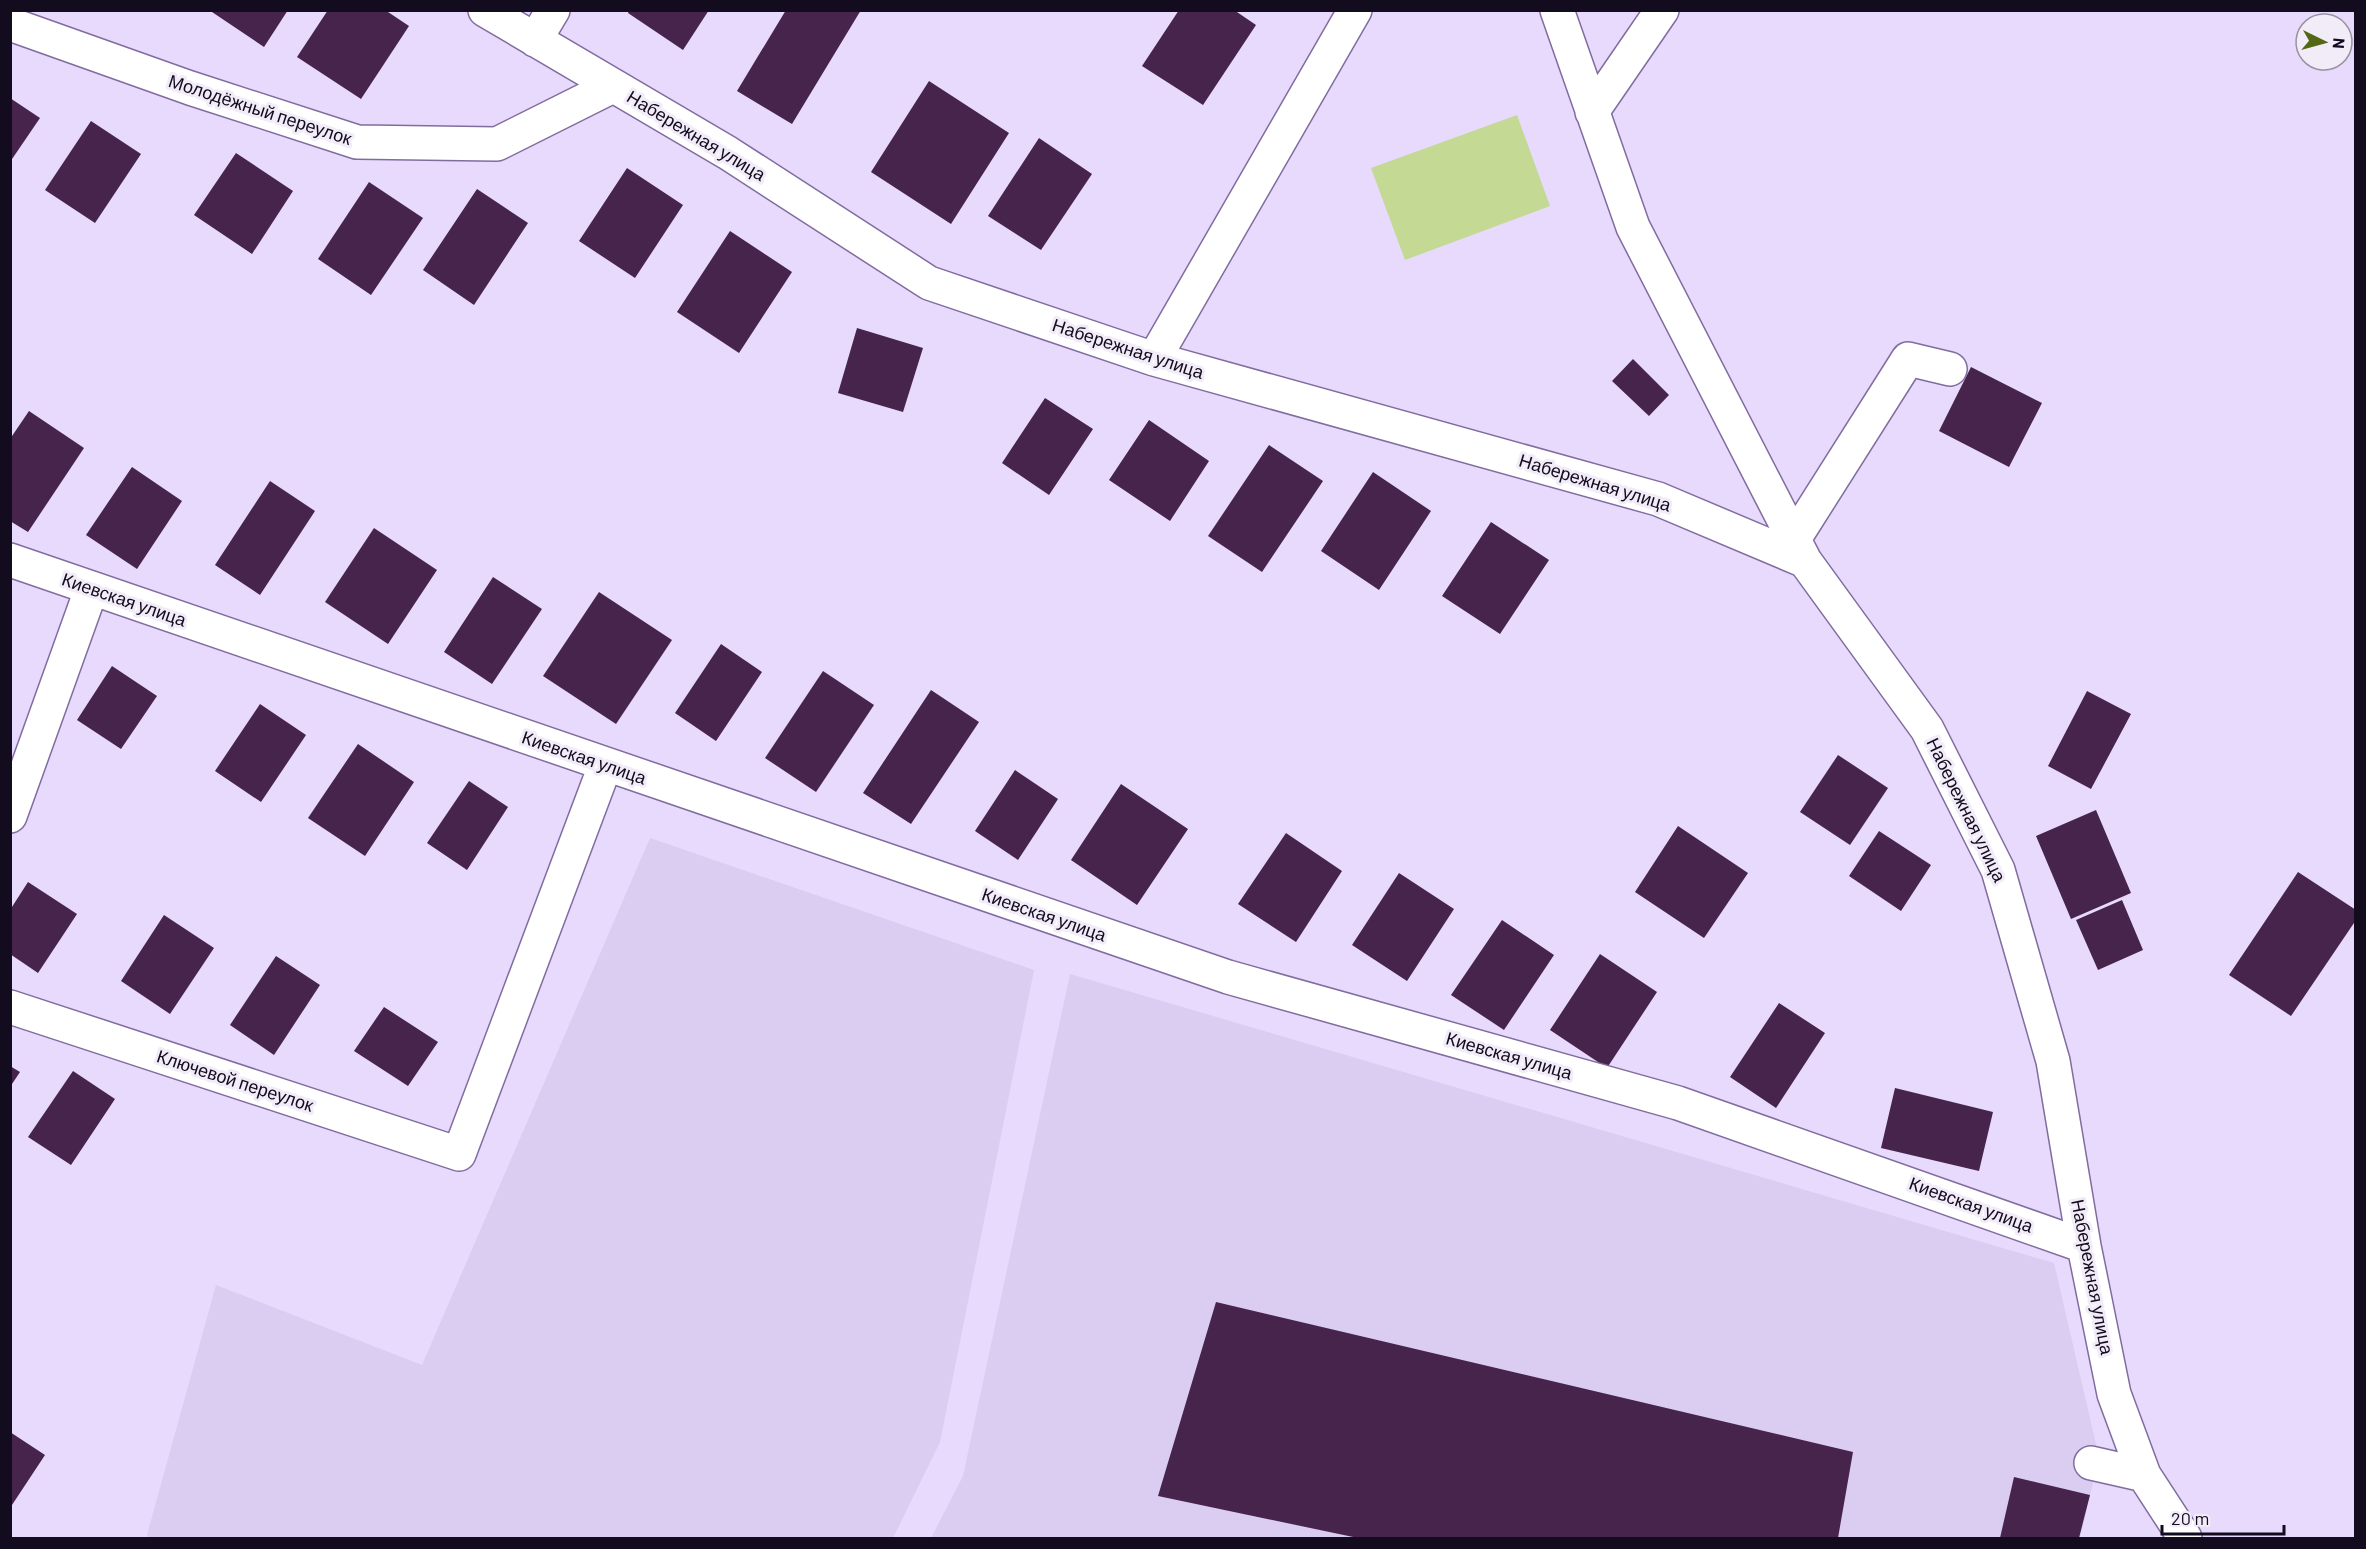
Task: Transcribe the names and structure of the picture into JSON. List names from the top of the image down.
{
  "streets": {
    "street": [
      "Молодёжный переулок",
      "Набережная улица",
      "Киевская улица",
      "Ключевой переулок"
    ]
  },
  "crossings": [
    ["Молодёжный переулок", "Набережная улица"],
    ["Набережная улица", "Киевская улица"],
    ["Киевская улица", "Ключевой переулок"]
  ],
  "scale_bar": "20 m",
  "north": "right"
}
